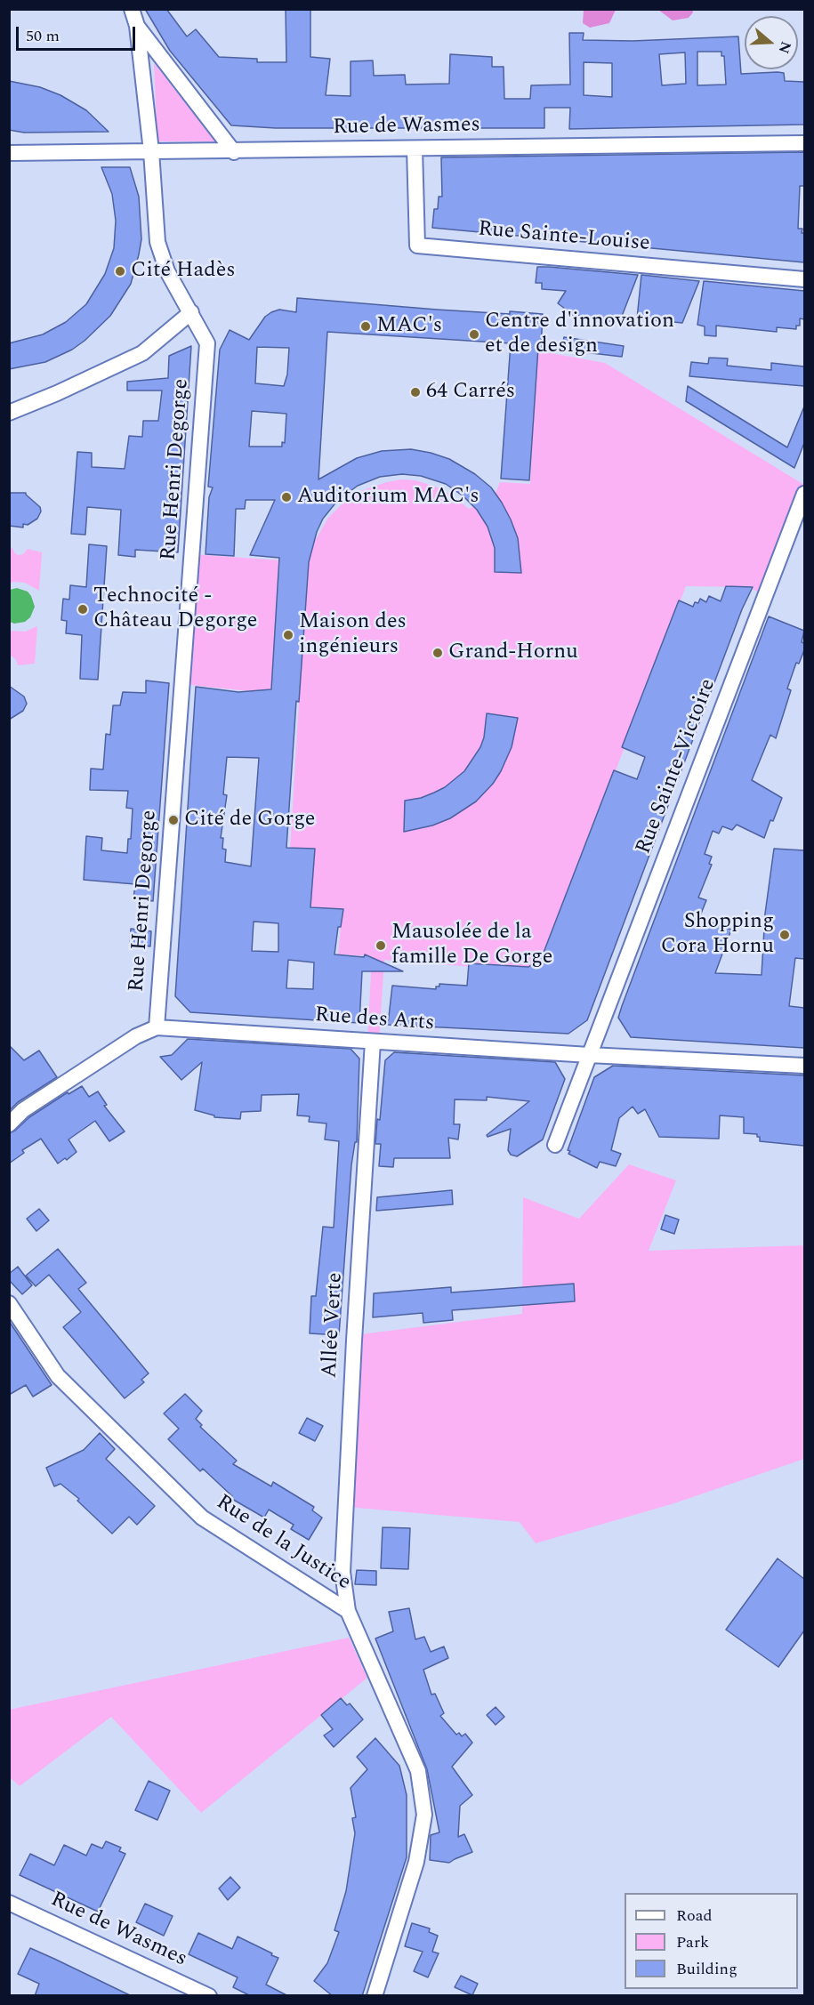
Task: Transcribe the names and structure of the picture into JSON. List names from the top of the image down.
{
  "streets": {
    "street": [
      "Rue de Wasmes",
      "Rue Sainte-Louise",
      "Rue Henri Degorge",
      "Rue Sainte-Victoire",
      "Rue des Arts",
      "Allée Verte",
      "Rue de la Justice"
    ]
  },
  "crossings": [
    ["Rue de Wasmes", "Rue Sainte-Louise"],
    ["Rue de Wasmes", "Rue Henri Degorge"],
    ["Rue Henri Degorge", "Rue des Arts"],
    ["Rue Sainte-Victoire", "Rue des Arts"],
    ["Rue des Arts", "Allée Verte"],
    ["Allée Verte", "Rue de la Justice"]
  ],
  "places": [
    "Cité Hadès",
    "MAC's",
    "Centre d'innovation et de design",
    "64 Carrés",
    "Auditorium MAC's",
    "Technocité - Château Degorge",
    "Maison des ingénieurs",
    "Grand-Hornu",
    "Cité de Gorge",
    "Shopping Cora Hornu",
    "Mausolée de la famille De Gorge"
  ],
  "legend": ["Road", "Park", "Building"],
  "scale_bar": "50 m",
  "north": "right"
}
